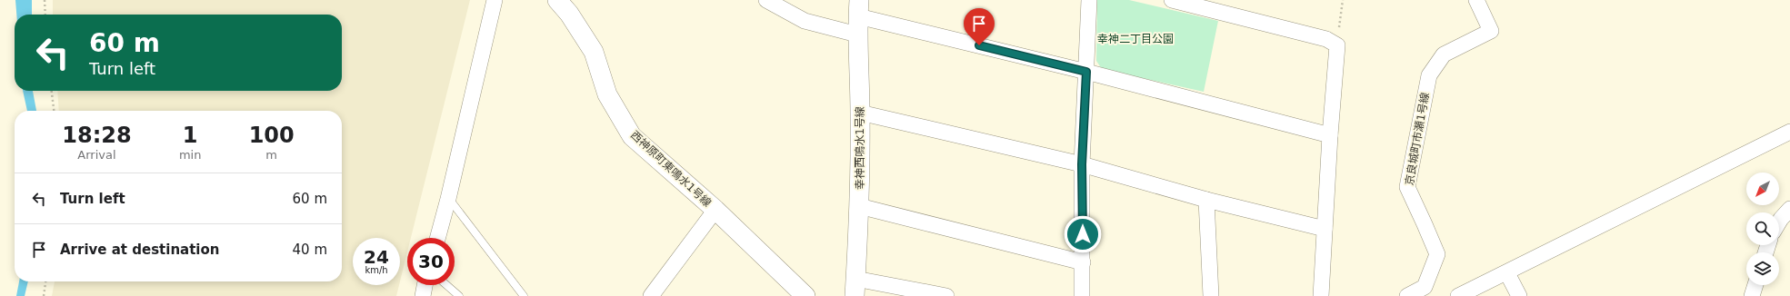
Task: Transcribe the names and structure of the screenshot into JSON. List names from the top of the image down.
{
  "streets": {
    "street": ["京良城町市瀬1号線", "幸神西鳴水1号線", "西神原町東鳴水1号線"]
  },
  "parks": ["幸神二丁目公園"],
  "north": "bottom left",
  "page": {
    "turn": ["60 m", "Turn left"],
    "eta": [
      "18:28",
      "Arrival",
      "1",
      "min",
      "100",
      "m"
    ],
    "list": [
      {
        "name": "Turn left",
        "value": "60 m"
      },
      {
        "name": "Arrive at destination",
        "value": "40 m"
      }
    ],
    "speed": "24 km/h",
    "limit": "30"
  }
}
